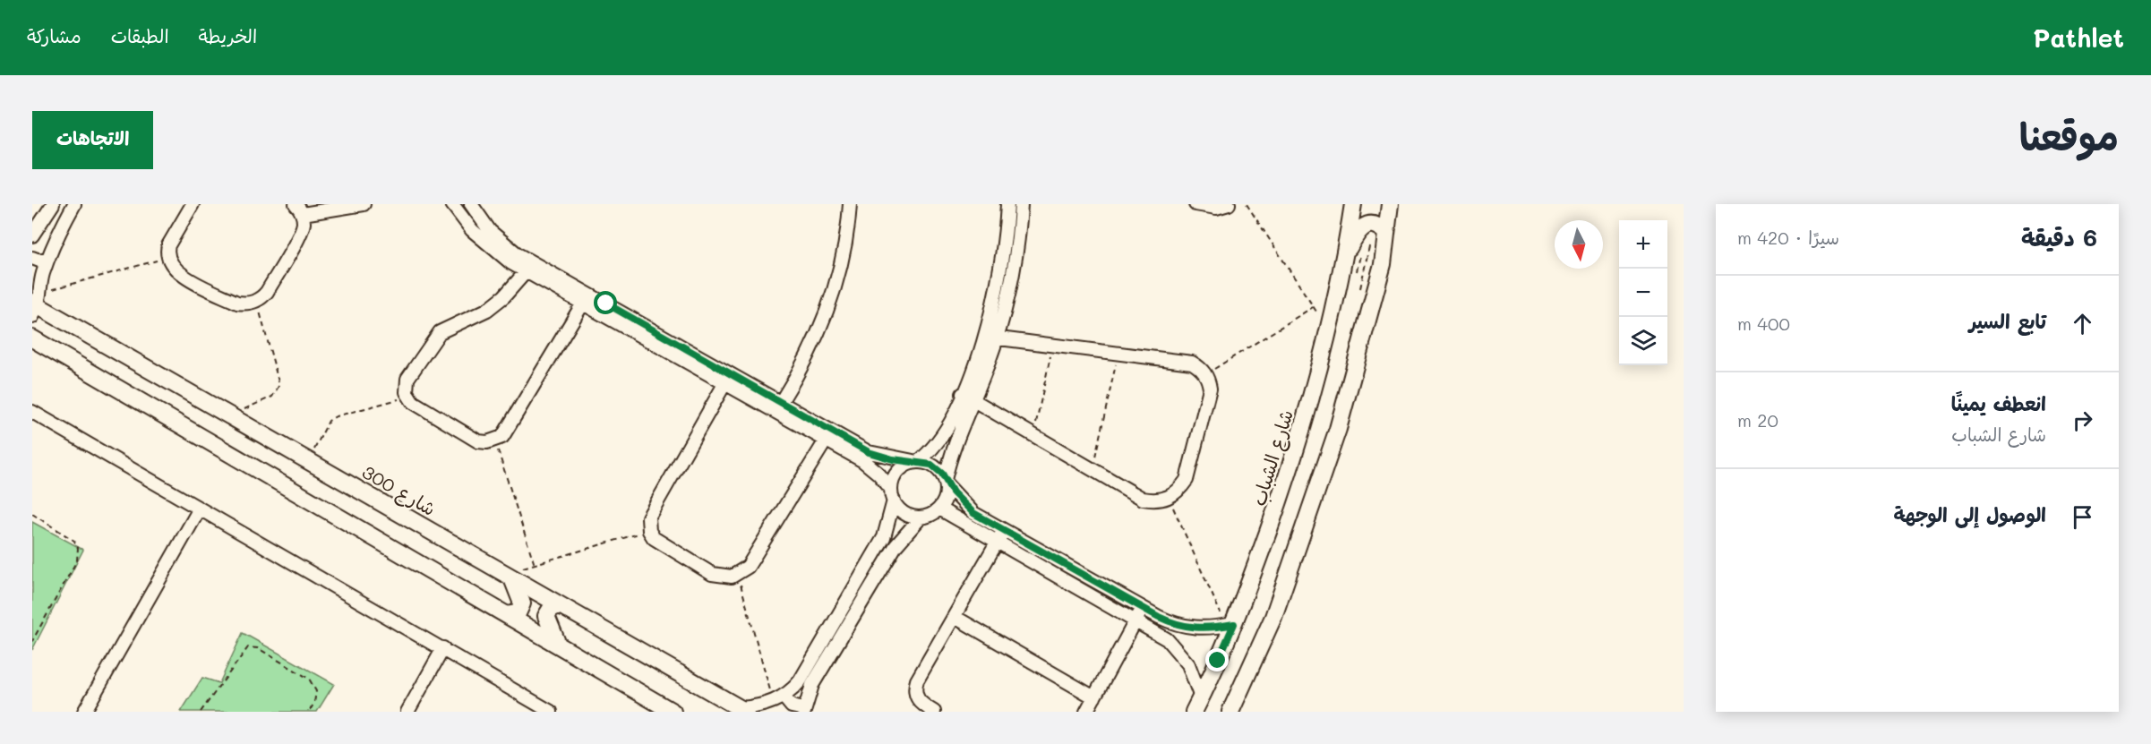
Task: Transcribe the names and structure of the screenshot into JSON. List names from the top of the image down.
{
  "streets": {
    "street": ["شارع الشباب", "شارع 300"]
  },
  "north": "bottom",
  "page": {
    "header": "Pathlet",
    "nav": ["الخريطة", "الطبقات", "مشاركة"],
    "title": "موقعنا",
    "buttons": "الاتجاهات",
    "heading": ["6 دقيقة", "سيرًا · 420 m"],
    "map_buttons": ["+", "−"],
    "list": [
      ["تابع السير", "400 m"],
      ["انعطف يمينًا", "شارع الشباب", "20 m"],
      "الوصول إلى الوجهة"
    ]
  }
}
